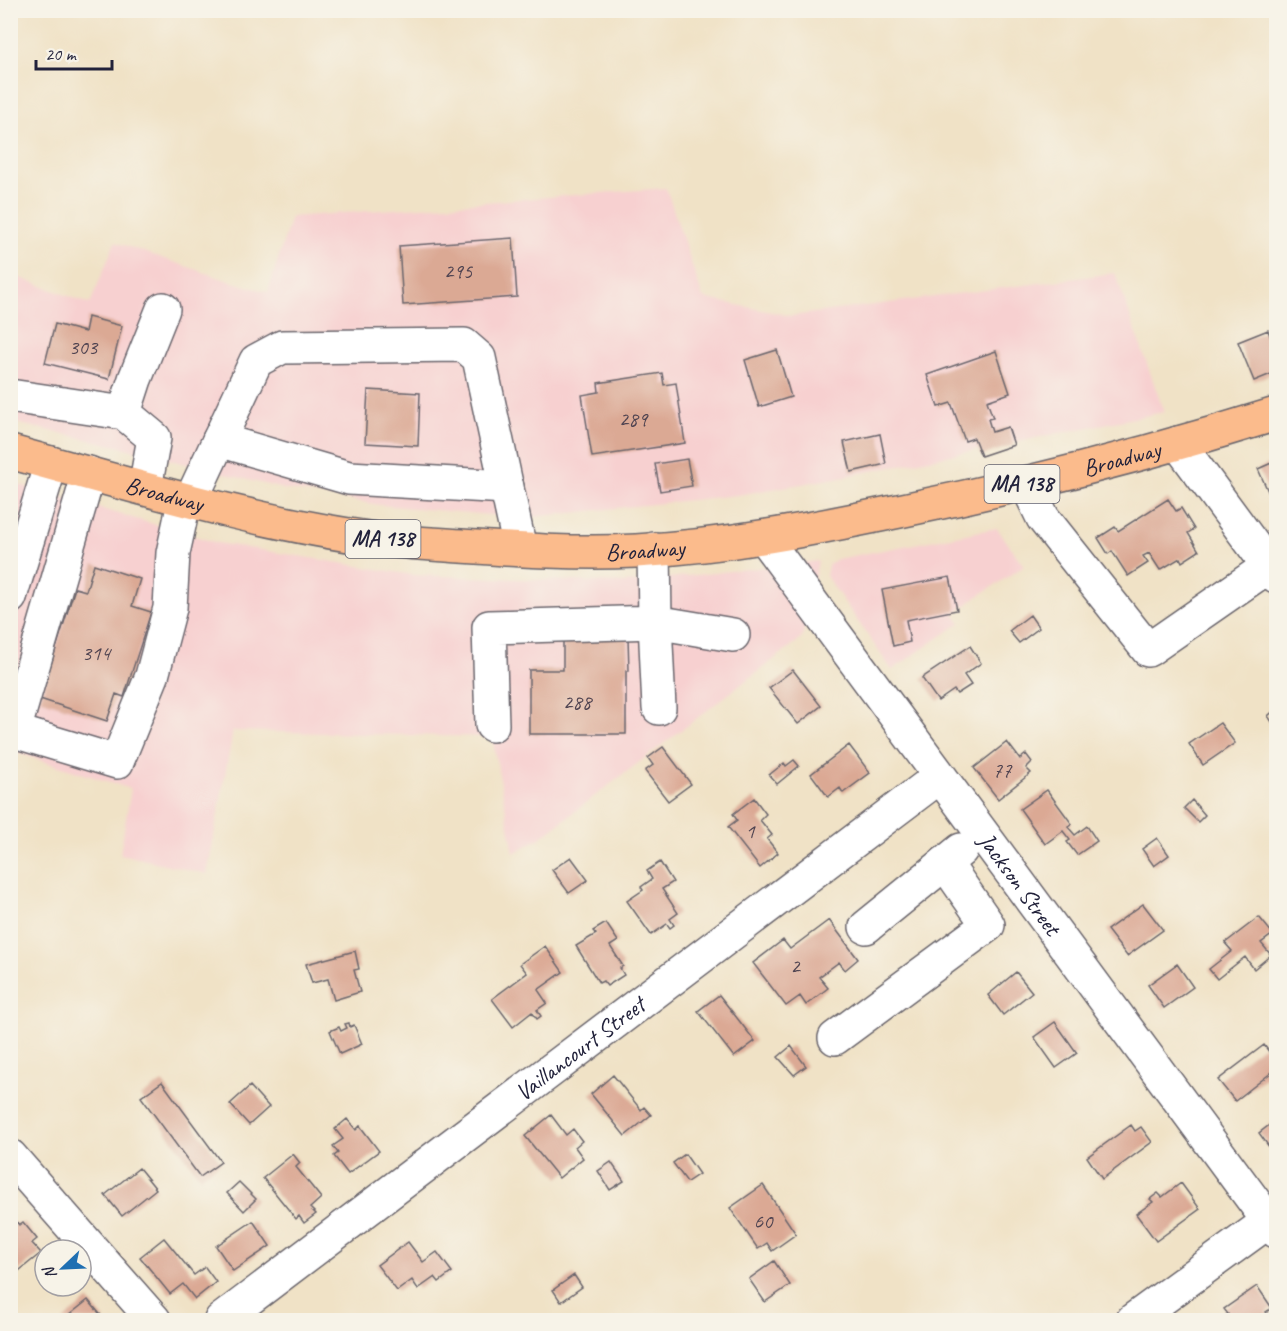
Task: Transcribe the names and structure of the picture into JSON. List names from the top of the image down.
{
  "streets": {
    "main road": ["Broadway", "MA 138"],
    "street": ["Jackson Street", "Vaillancourt Street"]
  },
  "crossings": [
    ["Broadway", "Jackson Street"],
    ["Jackson Street", "Vaillancourt Street"]
  ],
  "house_numbers": [
    "295",
    "303",
    "289",
    "314",
    "288",
    "77",
    "1",
    "2",
    "60"
  ],
  "scale_bar": "20 m",
  "north": "bottom left"
}
